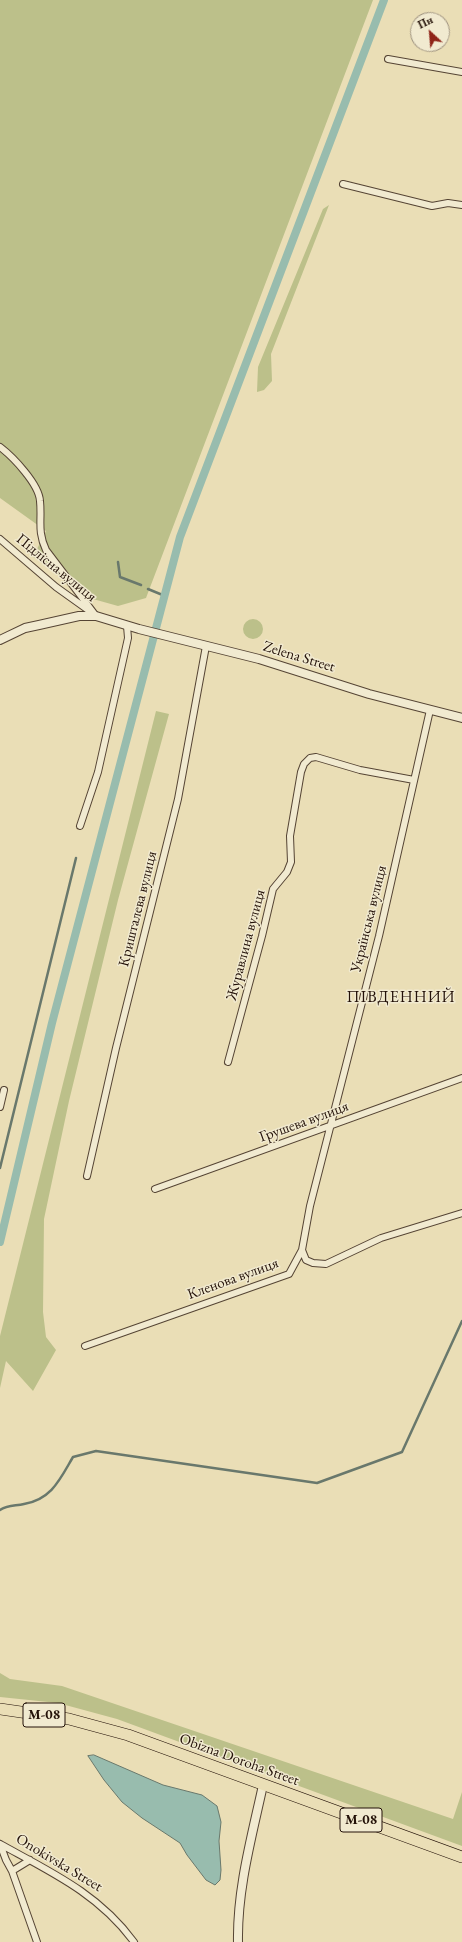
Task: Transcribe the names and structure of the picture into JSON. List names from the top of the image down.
{
  "streets": {
    "highway": ["М-08", "Obizna Doroha Street"],
    "street": [
      "Підлісна вулиця",
      "Zelena Street",
      "Кришталева вулиця",
      "Українська вулиця",
      "Журавлина вулиця",
      "Грушева вулиця",
      "Кленова вулиця",
      "Onokivska Street"
    ]
  },
  "crossings": [
    ["Підлісна вулиця", "Zelena Street"],
    ["Zelena Street", "Кришталева вулиця"],
    ["Zelena Street", "Українська вулиця"],
    ["Українська вулиця", "Журавлина вулиця"],
    ["Українська вулиця", "Грушева вулиця"],
    ["Українська вулиця", "Кленова вулиця"]
  ],
  "districts": ["ПІВДЕННИЙ"],
  "north": "top left"
}
